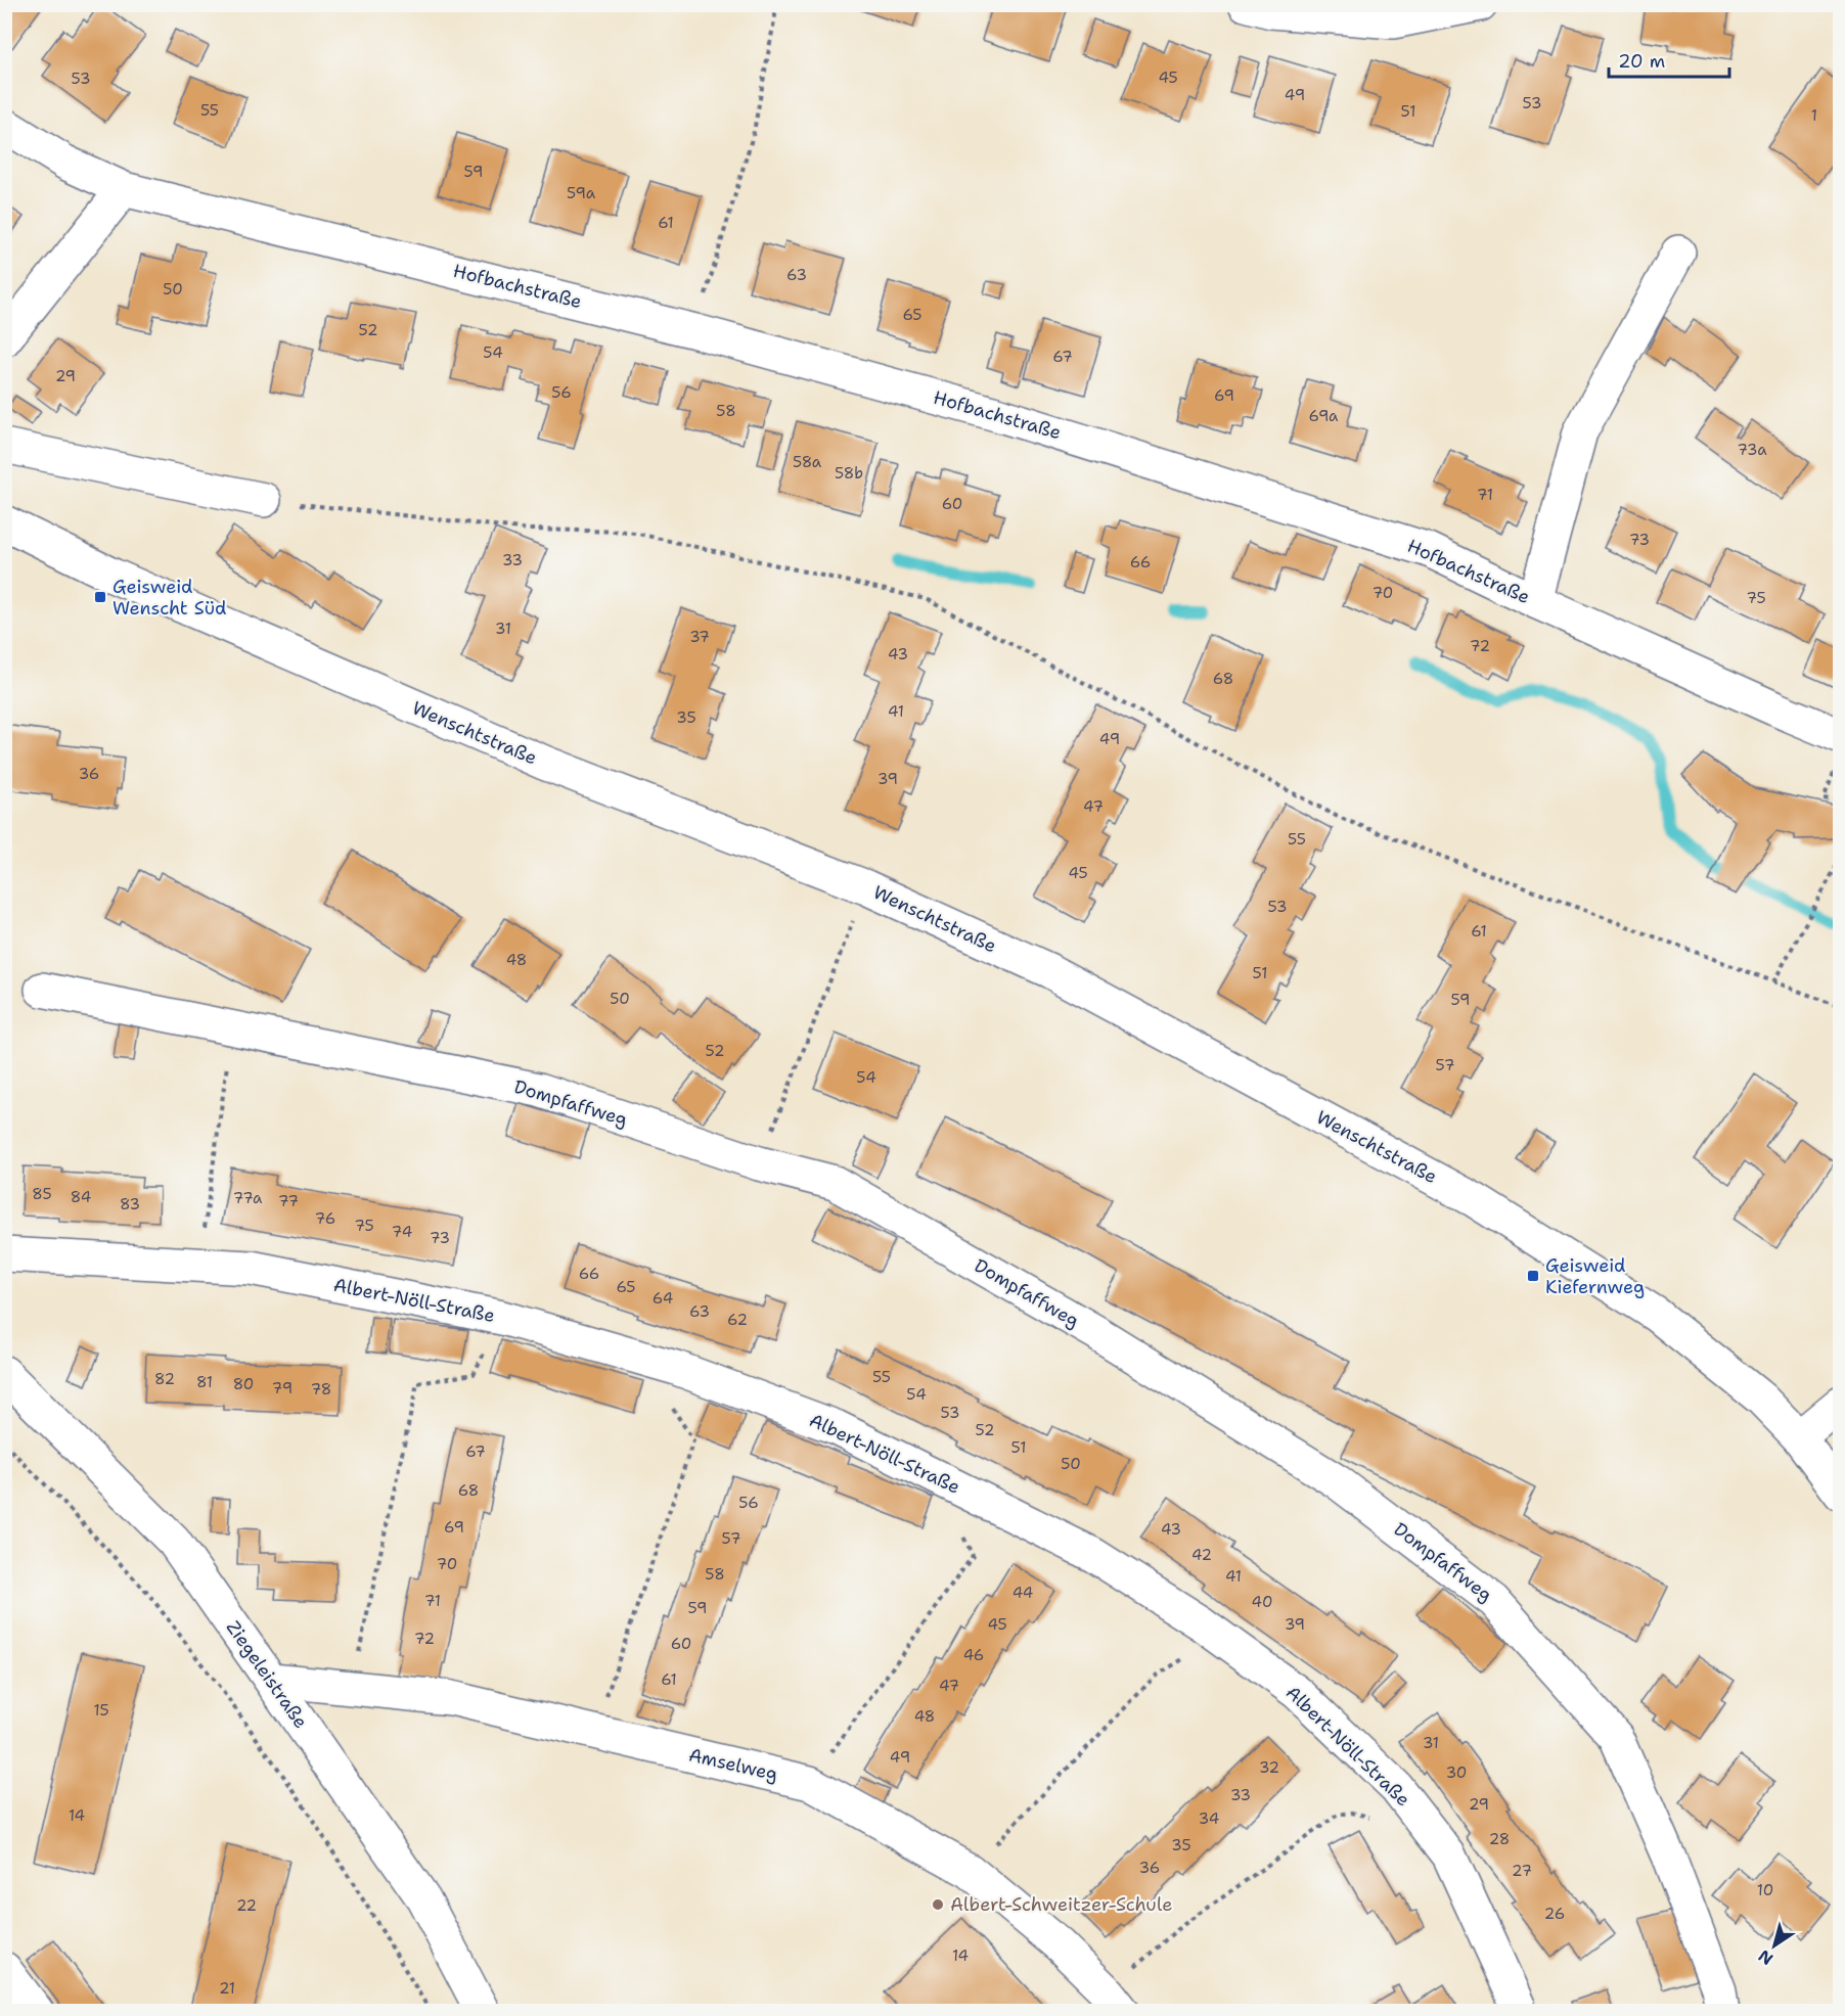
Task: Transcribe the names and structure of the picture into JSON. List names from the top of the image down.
{
  "streets": {
    "street": [
      "Hofbachstraße",
      "Wenschtstraße",
      "Dompfaffweg",
      "Albert-Nöll-Straße",
      "Ziegeleistraße",
      "Amselweg"
    ]
  },
  "crossings": [
    ["Ziegeleistraße", "Amselweg"]
  ],
  "places": {
    "transit": ["Geisweid Wenscht Süd", "Geisweid Kiefernweg"],
    "other": ["Albert-Schweitzer-Schule"]
  },
  "house_numbers": [
    "45",
    "53",
    "49",
    "53",
    "55",
    "51",
    "1",
    "59",
    "59a",
    "61",
    "63",
    "50",
    "65",
    "52",
    "54",
    "67",
    "29",
    "56",
    "69",
    "58",
    "69a",
    "73a",
    "58a",
    "58b",
    "71",
    "60",
    "73",
    "33",
    "66",
    "70",
    "75",
    "31",
    "37",
    "72",
    "43",
    "68",
    "41",
    "35",
    "49",
    "36",
    "39",
    "47",
    "55",
    "45",
    "53",
    "61",
    "48",
    "51",
    "50",
    "59",
    "52",
    "57",
    "54",
    "85",
    "84",
    "77a",
    "77",
    "83",
    "76",
    "75",
    "74",
    "73",
    "66",
    "65",
    "64",
    "63",
    "62",
    "55",
    "82",
    "81",
    "80",
    "79",
    "78",
    "54",
    "53",
    "52",
    "51",
    "67",
    "50",
    "68",
    "56",
    "69",
    "43",
    "57",
    "42",
    "70",
    "58",
    "41",
    "44",
    "71",
    "40",
    "59",
    "45",
    "39",
    "72",
    "60",
    "46",
    "61",
    "47",
    "15",
    "48",
    "31",
    "49",
    "32",
    "30",
    "33",
    "29",
    "14",
    "34",
    "28",
    "35",
    "36",
    "27",
    "10",
    "22",
    "26",
    "14",
    "21"
  ],
  "scale_bar": "20 m",
  "north": "bottom left"
}
